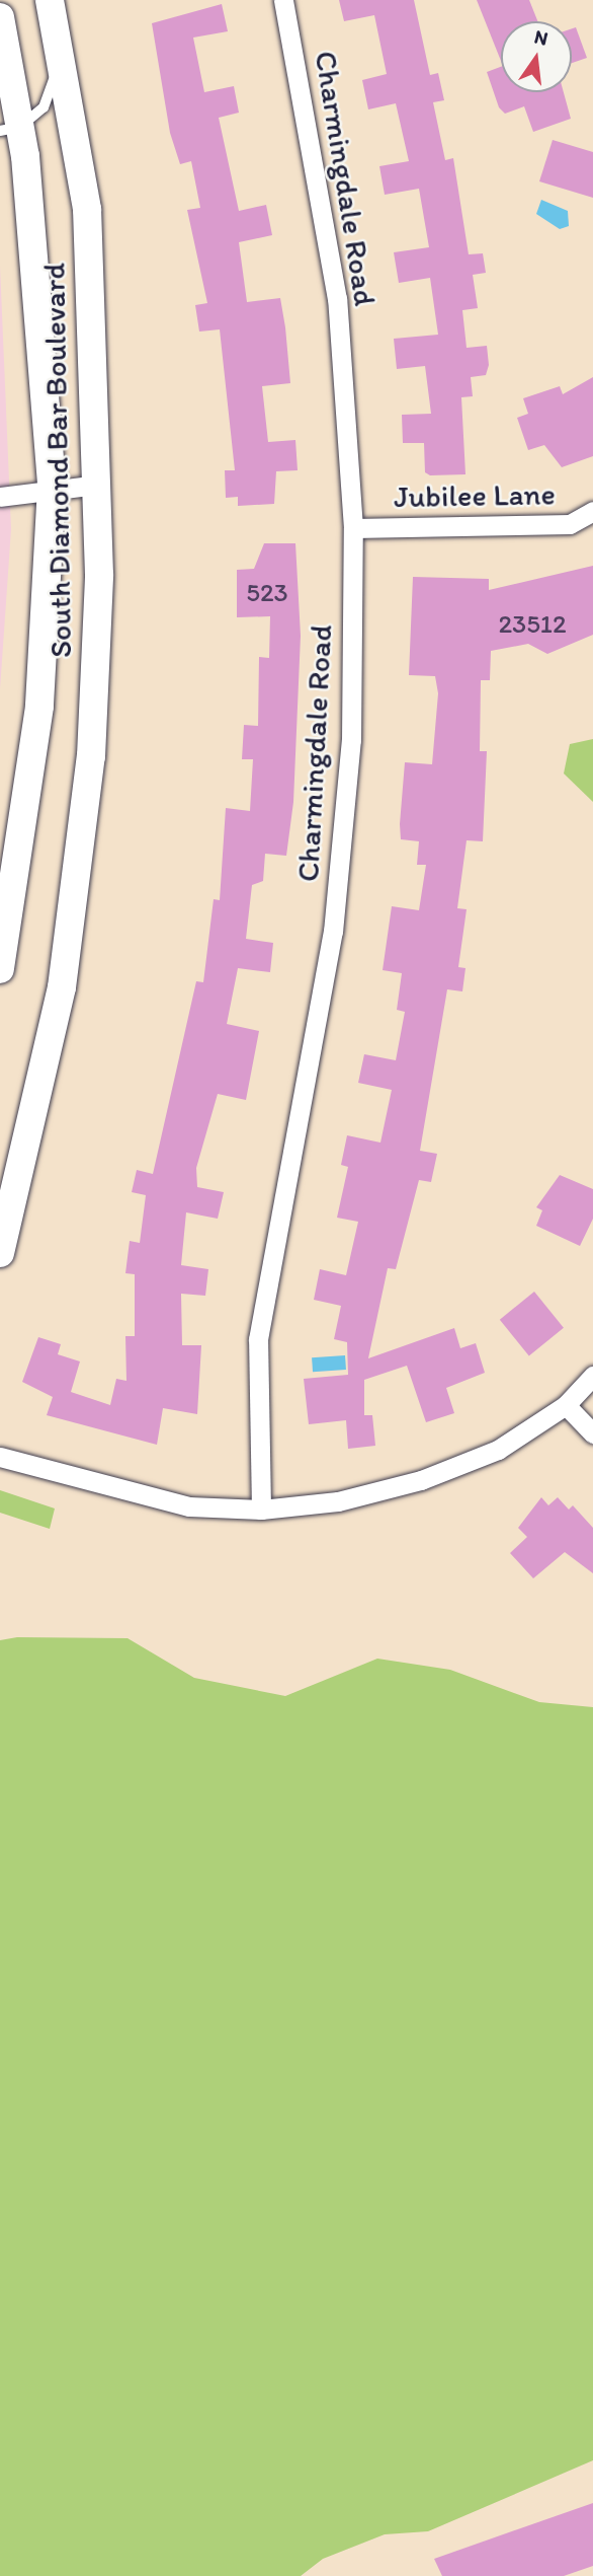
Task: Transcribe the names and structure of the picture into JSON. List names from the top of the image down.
{
  "streets": {
    "main road": ["South Diamond Bar Boulevard"],
    "street": ["Charmingdale Road", "Jubilee Lane"]
  },
  "crossings": [
    ["Charmingdale Road", "Jubilee Lane"]
  ],
  "house_numbers": ["523", "23512"],
  "north": "top"
}
